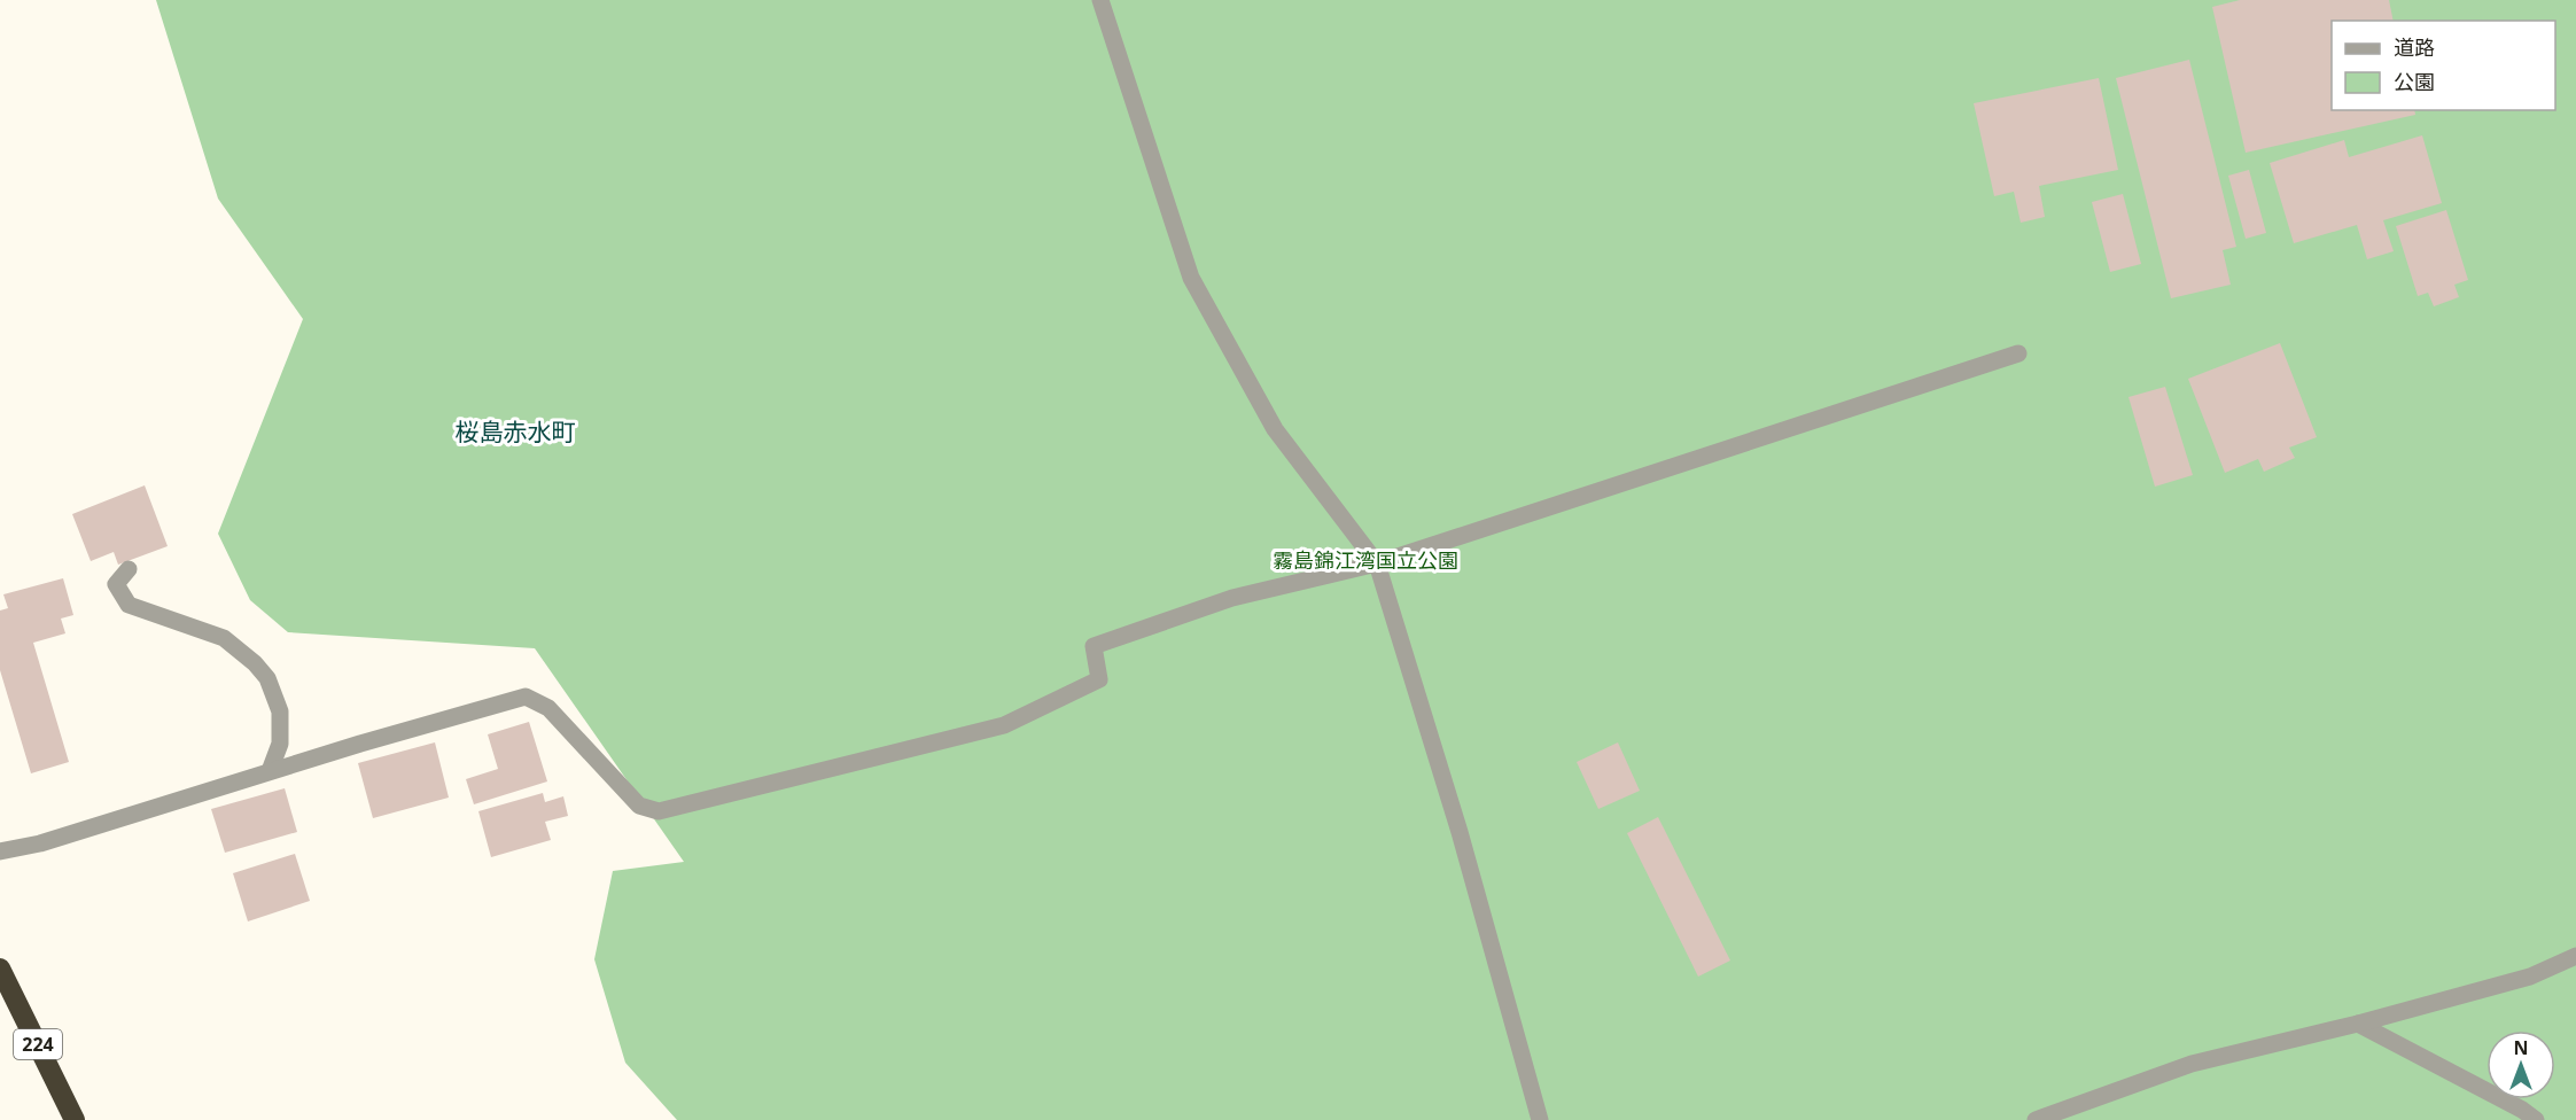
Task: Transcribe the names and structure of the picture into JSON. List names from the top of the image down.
{
  "streets": {
    "highway": ["224"]
  },
  "districts": ["桜島赤水町"],
  "parks": ["霧島錦江湾国立公園"],
  "legend": ["道路", "公園"],
  "north": "top"
}
